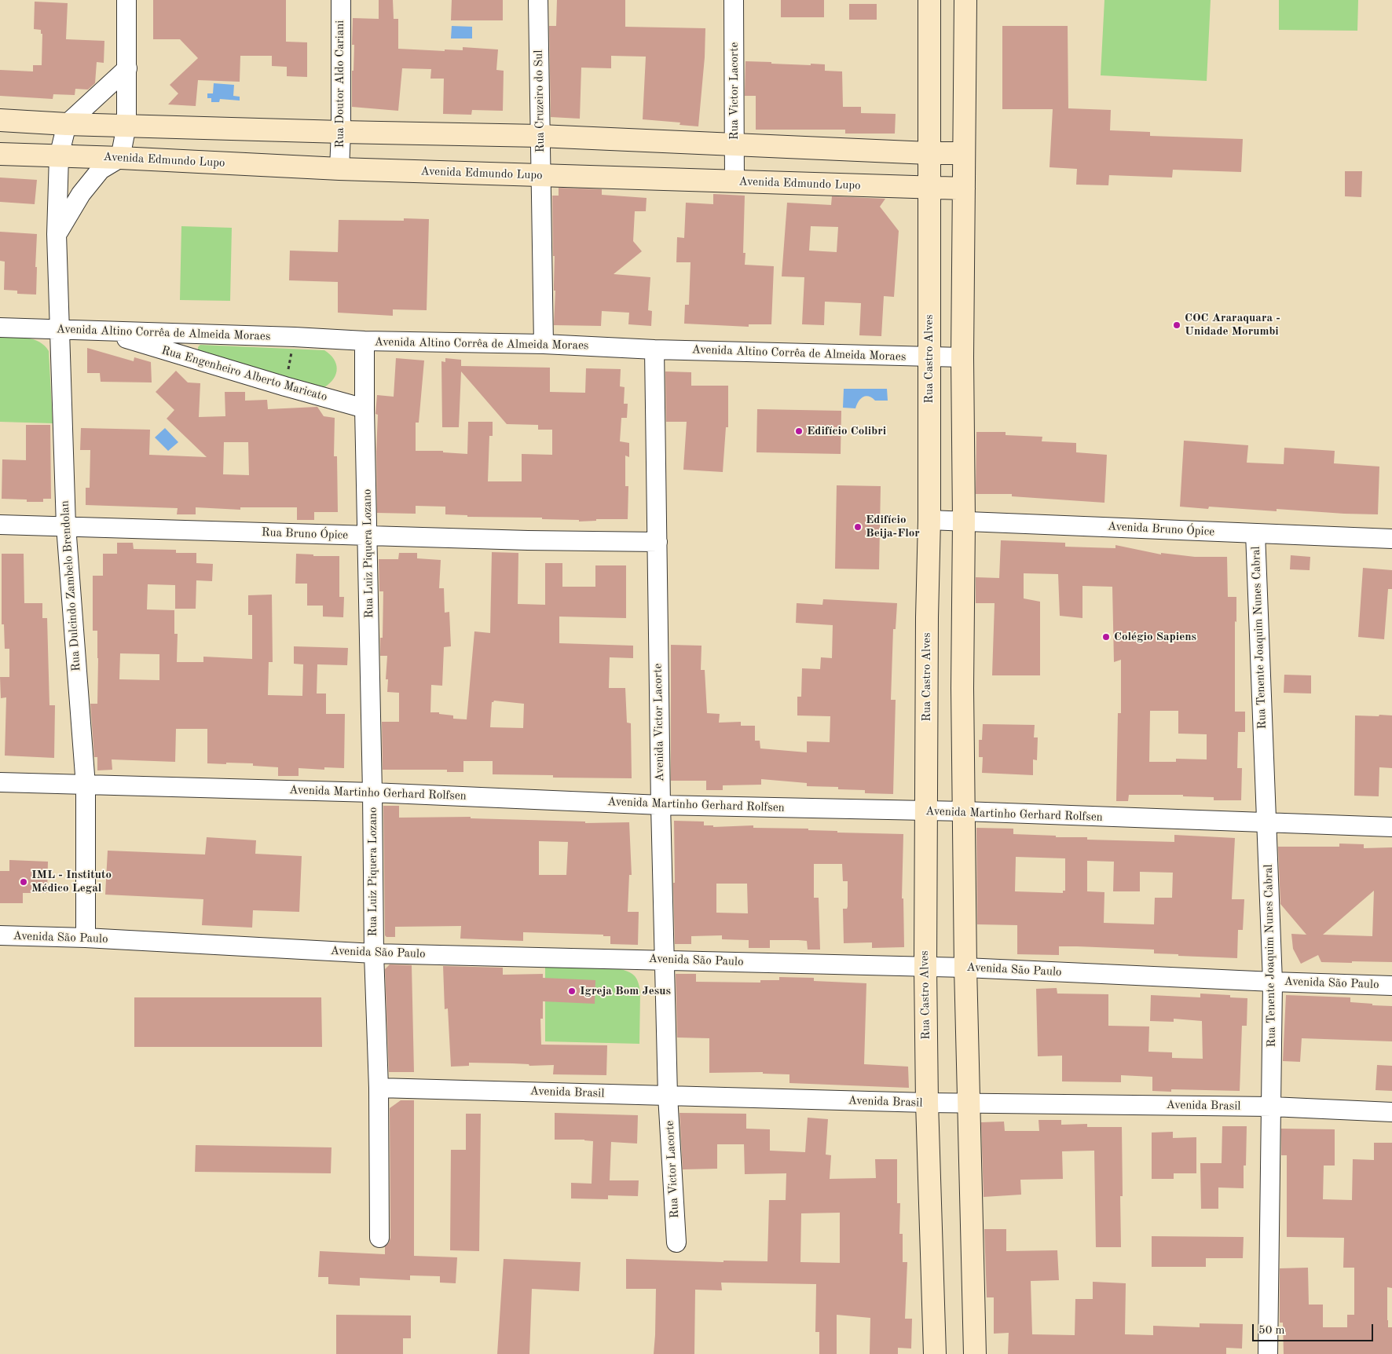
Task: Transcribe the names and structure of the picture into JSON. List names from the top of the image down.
{
  "streets": {
    "main road": ["Avenida Edmundo Lupo", "Rua Castro Alves"],
    "street": [
      "Rua Doutor Aldo Cariani",
      "Rua Victor Lacorte",
      "Rua Cruzeiro do Sul",
      "Avenida Altino Corrêa de Almeida Moraes",
      "Rua Engenheiro Alberto Maricato",
      "Avenida Bruno Ópice",
      "Rua Bruno Ópice",
      "Rua Luiz Piquera Lozano",
      "Rua Dulcindo Zambelo Brendolan",
      "Rua Tenente Joaquim Nunes Cabral",
      "Avenida Victor Lacorte",
      "Avenida Martinho Gerhard Rolfsen",
      "Avenida São Paulo",
      "Avenida Brasil"
    ]
  },
  "crossings": [
    ["Rua Doutor Aldo Cariani", "Avenida Edmundo Lupo"],
    ["Rua Victor Lacorte", "Avenida Edmundo Lupo"],
    ["Rua Victor Lacorte", "Avenida Victor Lacorte"],
    ["Rua Victor Lacorte", "Avenida Brasil"],
    ["Rua Cruzeiro do Sul", "Avenida Edmundo Lupo"],
    ["Rua Cruzeiro do Sul", "Avenida Altino Corrêa de Almeida Moraes"],
    ["Avenida Edmundo Lupo", "Rua Castro Alves"],
    ["Avenida Edmundo Lupo", "Rua Dulcindo Zambelo Brendolan"],
    ["Avenida Altino Corrêa de Almeida Moraes", "Rua Castro Alves"],
    ["Avenida Altino Corrêa de Almeida Moraes", "Rua Engenheiro Alberto Maricato"],
    ["Avenida Altino Corrêa de Almeida Moraes", "Rua Luiz Piquera Lozano"],
    ["Avenida Altino Corrêa de Almeida Moraes", "Rua Dulcindo Zambelo Brendolan"],
    ["Avenida Altino Corrêa de Almeida Moraes", "Avenida Victor Lacorte"],
    ["Rua Castro Alves", "Avenida Bruno Ópice"],
    ["Rua Castro Alves", "Avenida Martinho Gerhard Rolfsen"],
    ["Rua Castro Alves", "Avenida São Paulo"],
    ["Rua Castro Alves", "Avenida Brasil"],
    ["Rua Engenheiro Alberto Maricato", "Rua Luiz Piquera Lozano"],
    ["Avenida Bruno Ópice", "Rua Tenente Joaquim Nunes Cabral"],
    ["Rua Bruno Ópice", "Rua Luiz Piquera Lozano"],
    ["Rua Bruno Ópice", "Rua Dulcindo Zambelo Brendolan"],
    ["Rua Bruno Ópice", "Avenida Victor Lacorte"],
    ["Rua Luiz Piquera Lozano", "Avenida Martinho Gerhard Rolfsen"],
    ["Rua Luiz Piquera Lozano", "Avenida São Paulo"],
    ["Rua Luiz Piquera Lozano", "Avenida Brasil"],
    ["Rua Dulcindo Zambelo Brendolan", "Avenida Martinho Gerhard Rolfsen"],
    ["Rua Dulcindo Zambelo Brendolan", "Avenida São Paulo"],
    ["Rua Tenente Joaquim Nunes Cabral", "Avenida Martinho Gerhard Rolfsen"],
    ["Rua Tenente Joaquim Nunes Cabral", "Avenida São Paulo"],
    ["Rua Tenente Joaquim Nunes Cabral", "Avenida Brasil"],
    ["Avenida Victor Lacorte", "Avenida Martinho Gerhard Rolfsen"],
    ["Avenida Victor Lacorte", "Avenida São Paulo"],
    ["Avenida Victor Lacorte", "Avenida Brasil"]
  ],
  "places": [
    "COC Araraquara - Unidade Morumbi",
    "Edifício Colibri",
    "Edifício Beija-Flor",
    "Colégio Sapiens",
    "IML - Instituto Médico Legal",
    "Igreja Bom Jesus"
  ],
  "scale_bar": "50 m"
}
